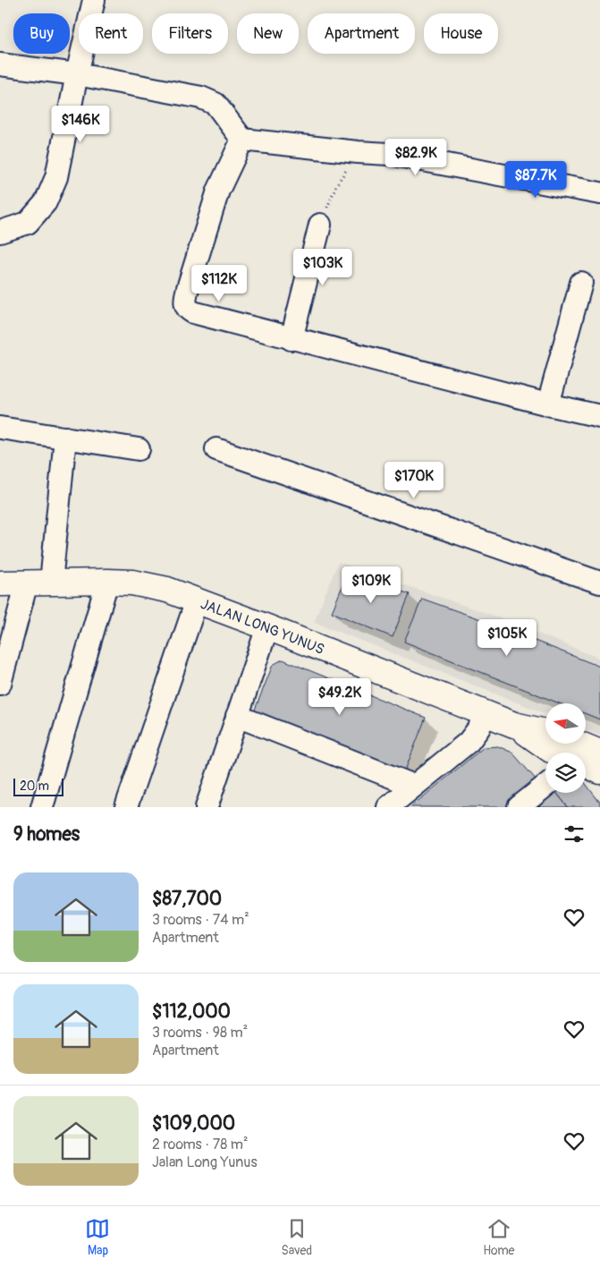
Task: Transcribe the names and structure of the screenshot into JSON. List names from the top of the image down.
{
  "streets": {
    "main road": ["JALAN LONG YUNUS"]
  },
  "scale_bar": "20 m",
  "north": "left",
  "page": {
    "chip": [
      "Buy",
      "Rent",
      "Filters",
      "New",
      "Apartment",
      "House"
    ],
    "price": [
      "$146K",
      "$82.9K",
      "$87.7K",
      "$103K",
      "$112K",
      "$170K",
      "$109K",
      "$105K",
      "$49.2K"
    ],
    "scale": "20 m",
    "heading": "9 homes",
    "list": [
      {
        "name": "$87,700",
        "note": "3 rooms · 74 m² · Apartment"
      },
      {
        "name": "$112,000",
        "note": "3 rooms · 98 m² · Apartment"
      },
      {
        "name": "$109,000",
        "note": "2 rooms · 78 m² · Jalan Long Yunus"
      }
    ],
    "tabs": ["Map", "Saved", "Home"]
  }
}
